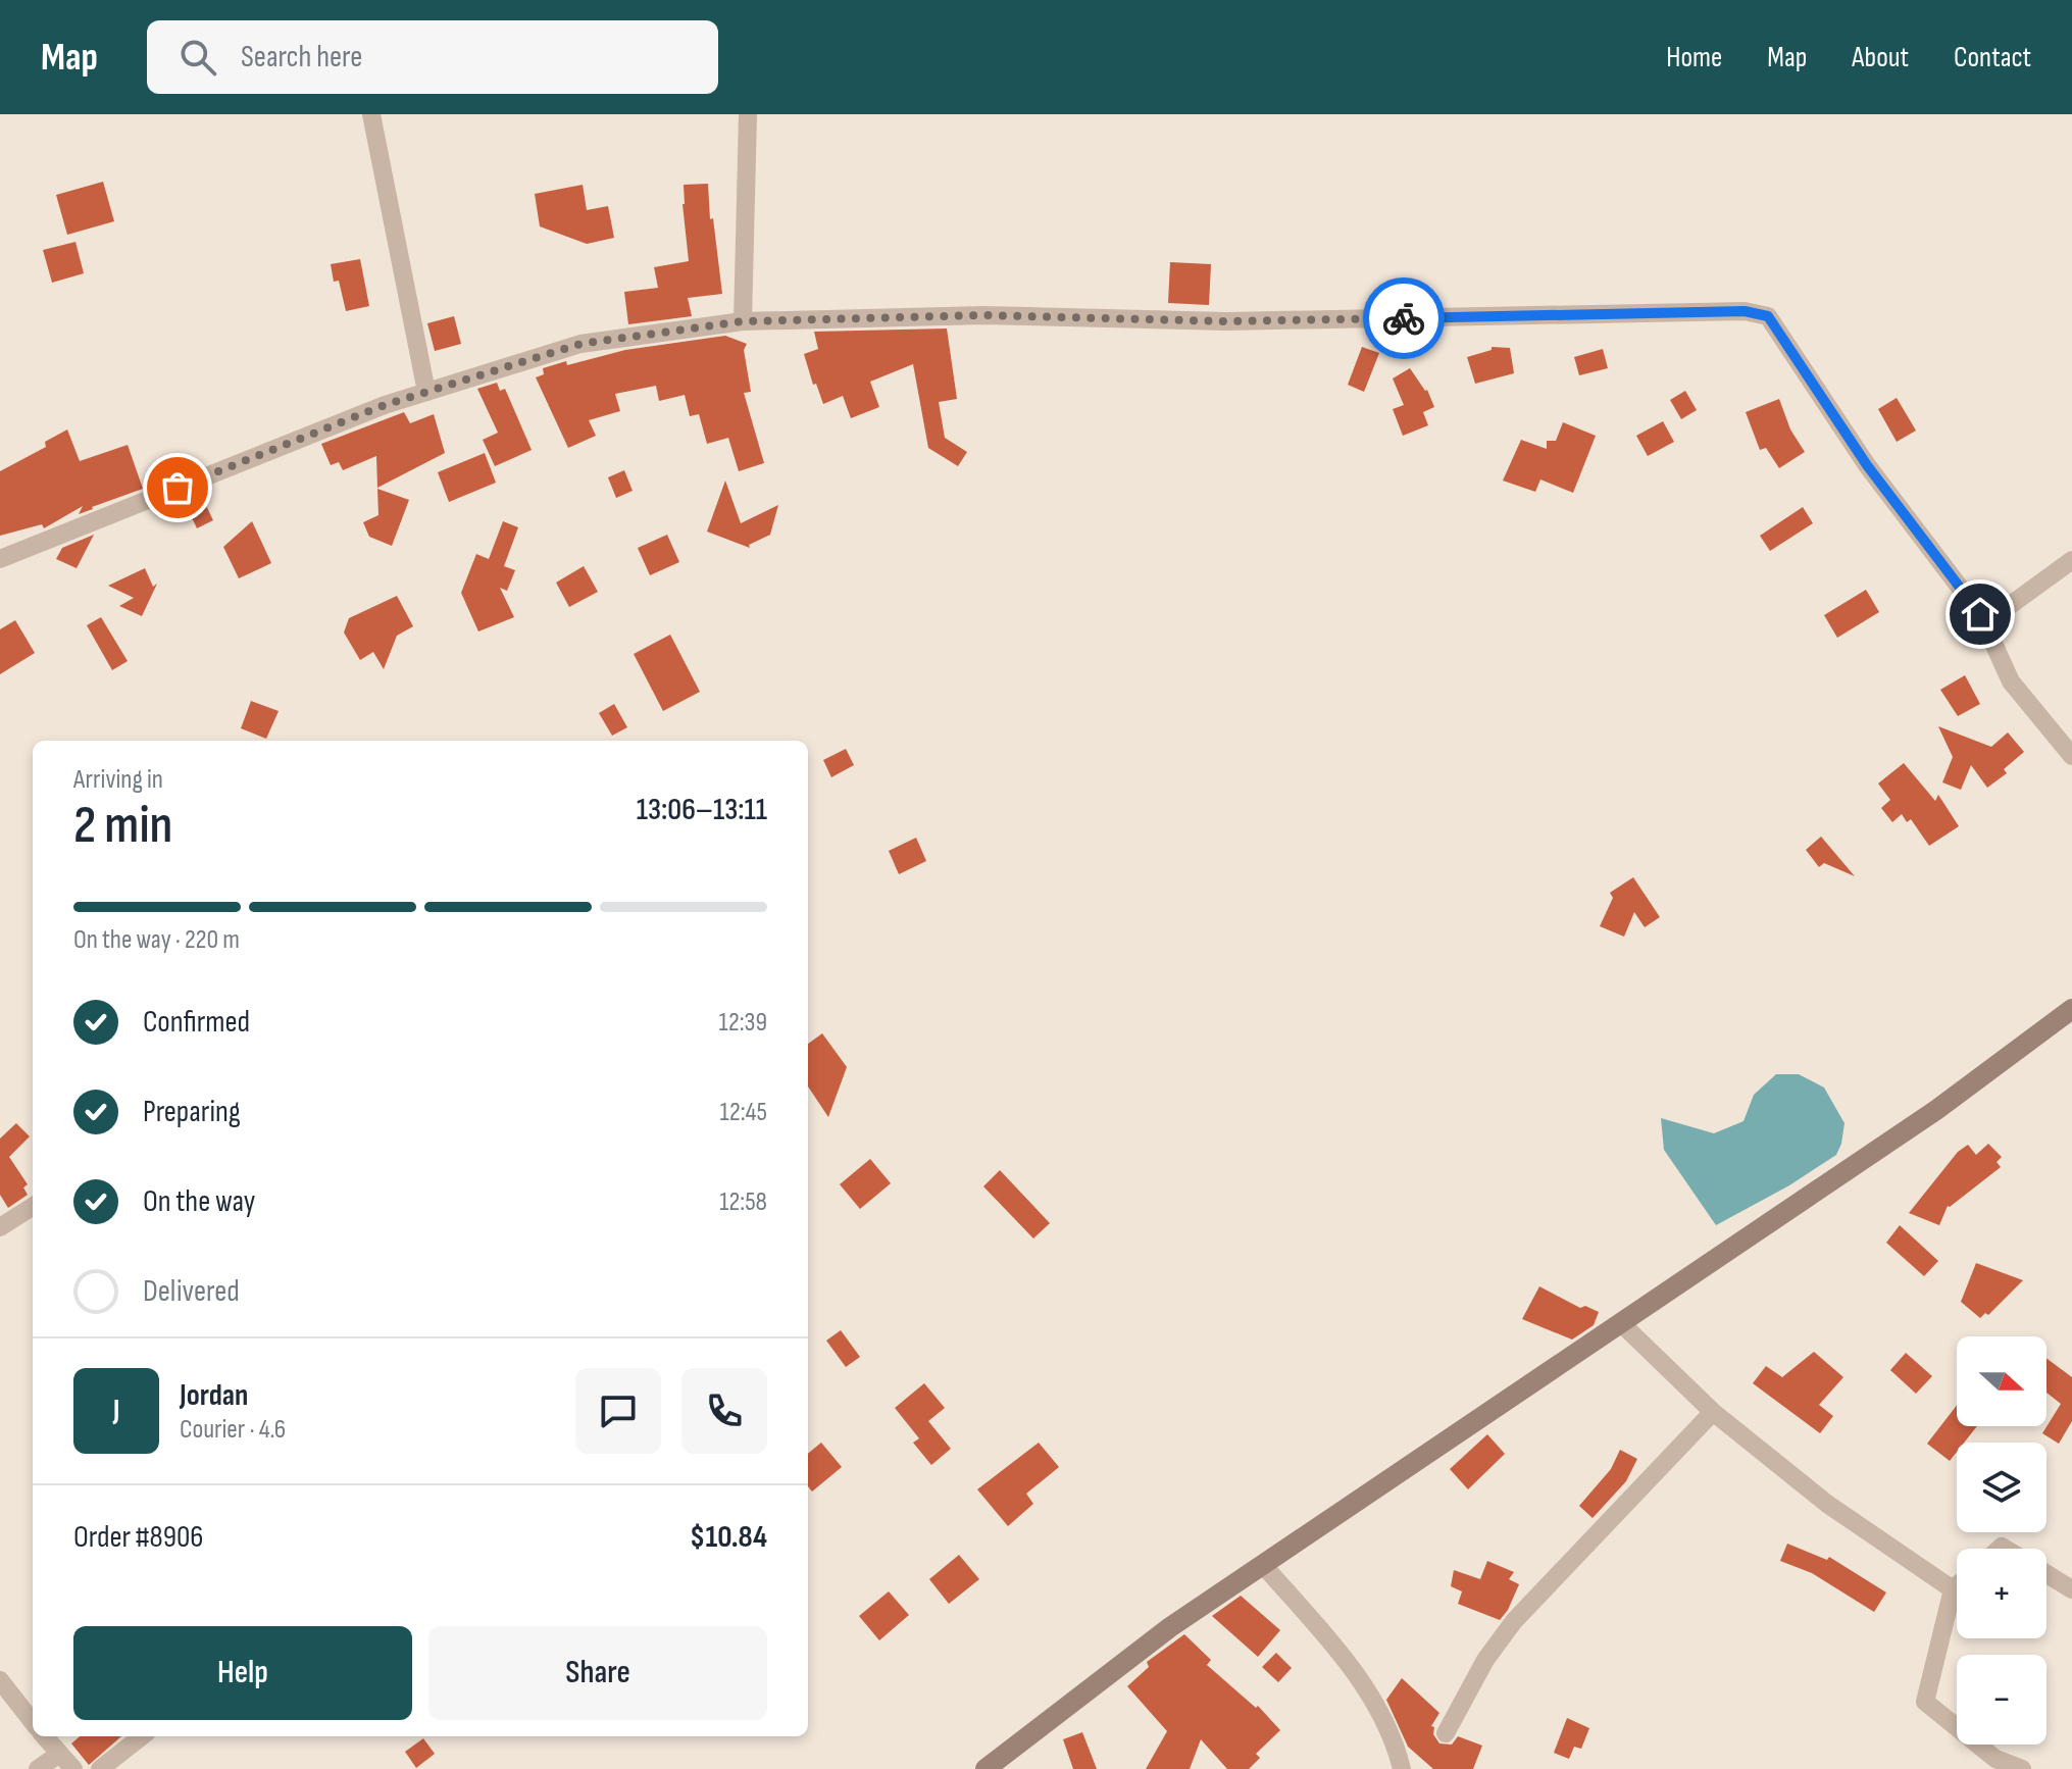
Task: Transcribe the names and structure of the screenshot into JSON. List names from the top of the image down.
{
  "north": "right",
  "page": {
    "header": "Map",
    "search": "Search here",
    "nav": [
      "Home",
      "Map",
      "About",
      "Contact"
    ],
    "heading": ["2 min", "Arriving in", "13:06–13:11"],
    "panel": [
      "Jordan",
      "Courier · 4.6",
      "Order #8906",
      "$10.84"
    ],
    "bar": "On the way · 220 m",
    "list": [
      ["Confirmed", "12:39"],
      ["Preparing", "12:45"],
      ["On the way", "12:58"],
      "Delivered"
    ],
    "map_buttons": ["+", "−"],
    "round": "J",
    "buttons": ["Help", "Share"]
  }
}
